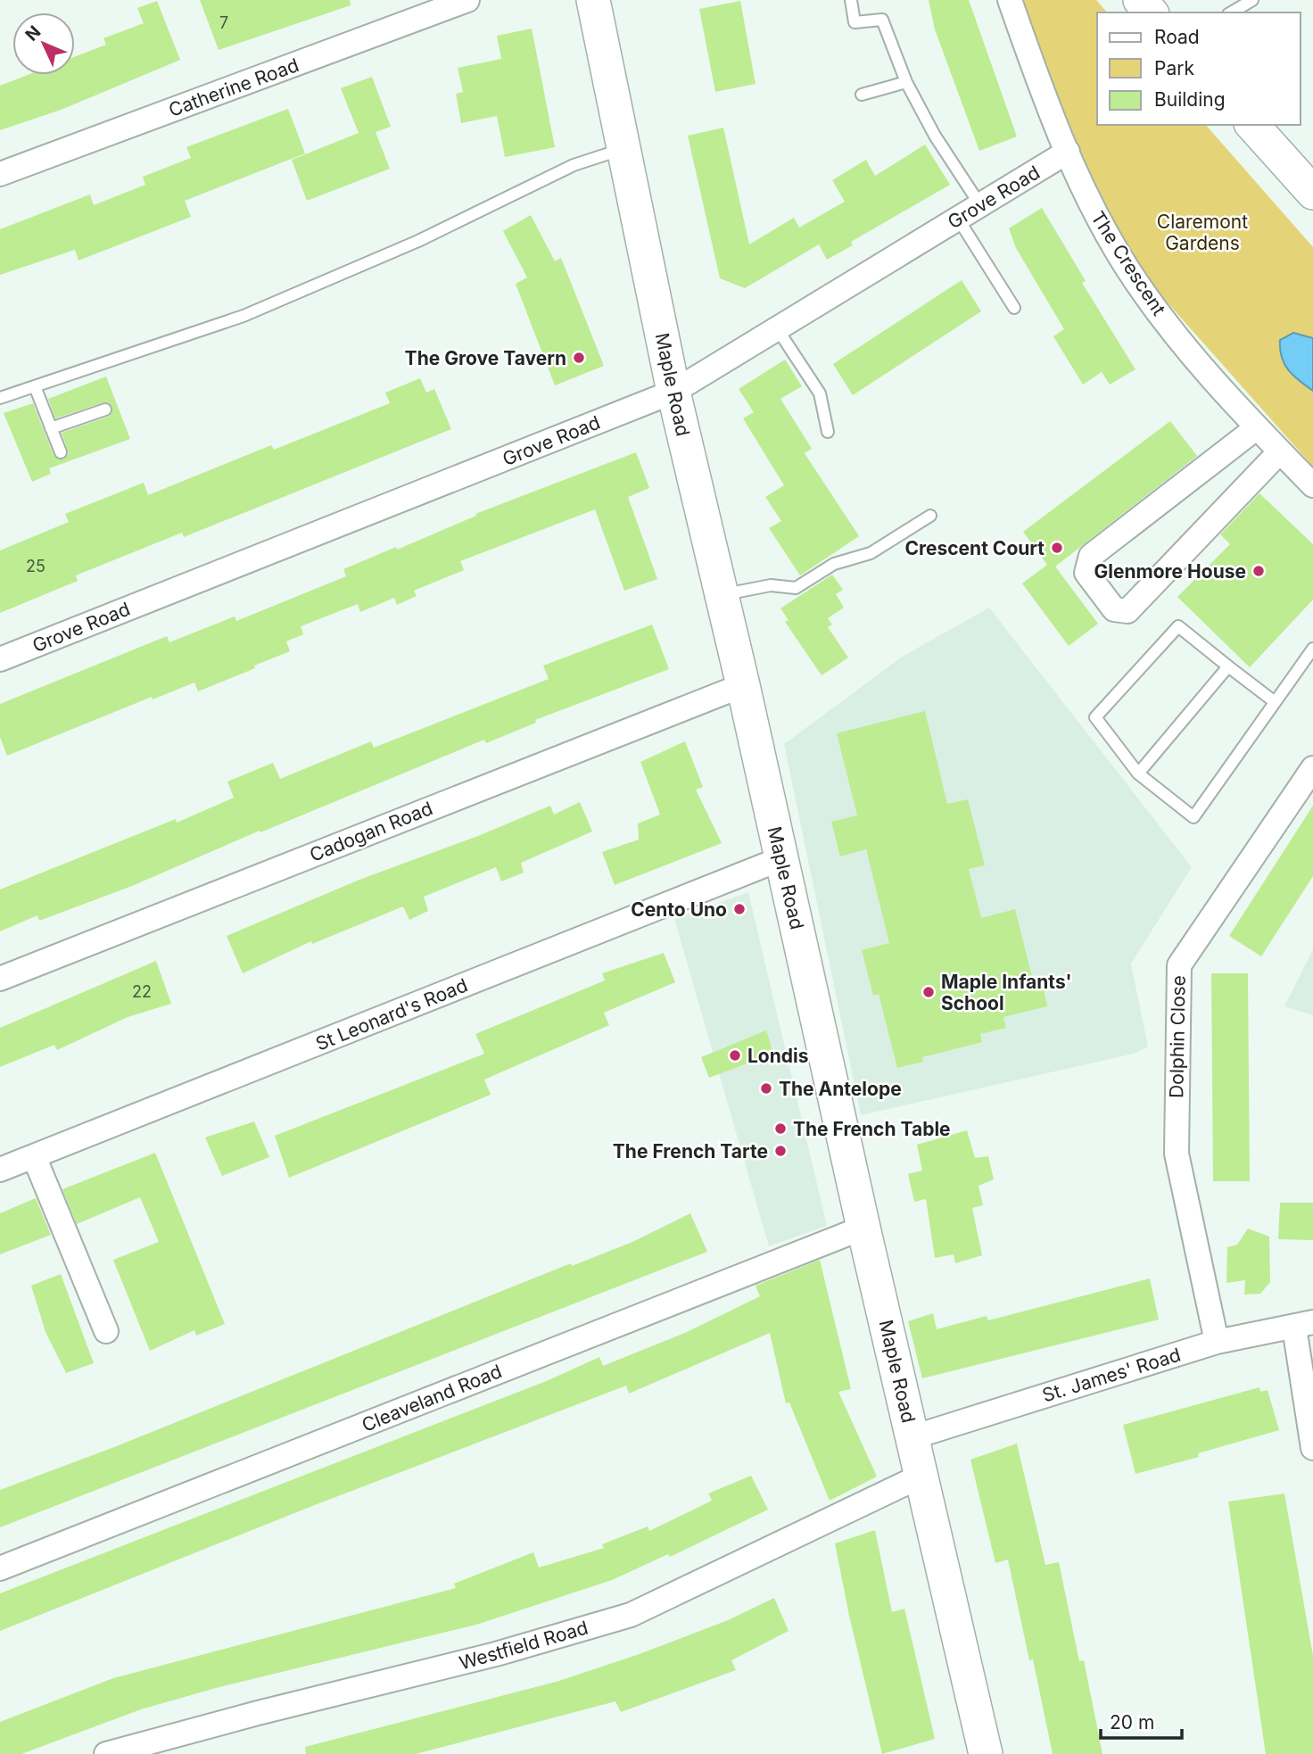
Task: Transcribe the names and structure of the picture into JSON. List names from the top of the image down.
{
  "streets": {
    "street": [
      "Catherine Road",
      "Grove Road",
      "The Crescent",
      "Maple Road",
      "Cadogan Road",
      "St Leonard's Road",
      "Dolphin Close",
      "St. James' Road",
      "Cleaveland Road",
      "Westfield Road"
    ]
  },
  "crossings": [
    ["Grove Road", "The Crescent"],
    ["Grove Road", "Maple Road"],
    ["Maple Road", "Cadogan Road"],
    ["Maple Road", "St Leonard's Road"],
    ["Maple Road", "St. James' Road"],
    ["Maple Road", "Cleaveland Road"],
    ["Maple Road", "Westfield Road"],
    ["Dolphin Close", "St. James' Road"]
  ],
  "parks": ["Claremont Gardens"],
  "places": [
    "The Grove Tavern",
    "Crescent Court",
    "Glenmore House",
    "Cento Uno",
    "Maple Infants' School",
    "Londis",
    "The Antelope",
    "The French Table",
    "The French Tarte"
  ],
  "house_numbers": ["7", "25", "22"],
  "legend": ["Road", "Park", "Building"],
  "scale_bar": "20 m",
  "north": "top left"
}
